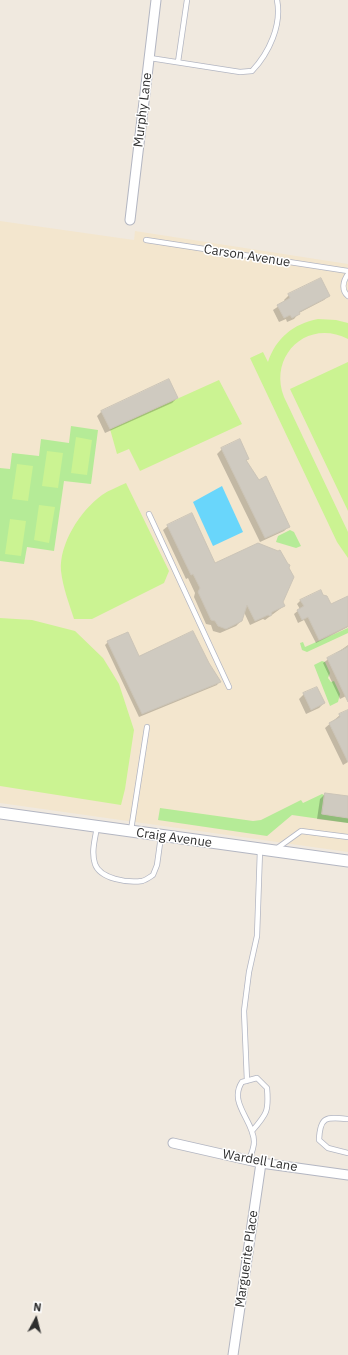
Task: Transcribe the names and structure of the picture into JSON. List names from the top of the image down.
{
  "streets": {
    "street": [
      "Murphy Lane",
      "Craig Avenue",
      "Wardell Lane",
      "Marguerite Place"
    ],
    "lane": ["Carson Avenue"]
  },
  "crossings": [
    ["Wardell Lane", "Marguerite Place"]
  ],
  "north": "top"
}
